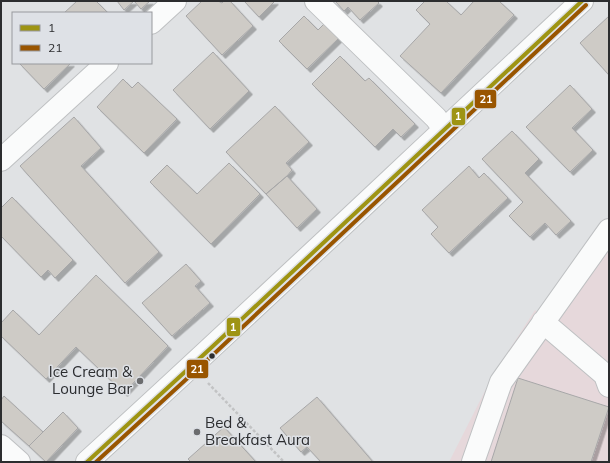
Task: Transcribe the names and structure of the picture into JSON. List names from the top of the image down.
{
  "places": ["Ice Cream & Lounge Bar", "Bed & Breakfast Aura"],
  "lines": ["transit line 1", "transit line 21"],
  "legend": ["1", "21"]
}
